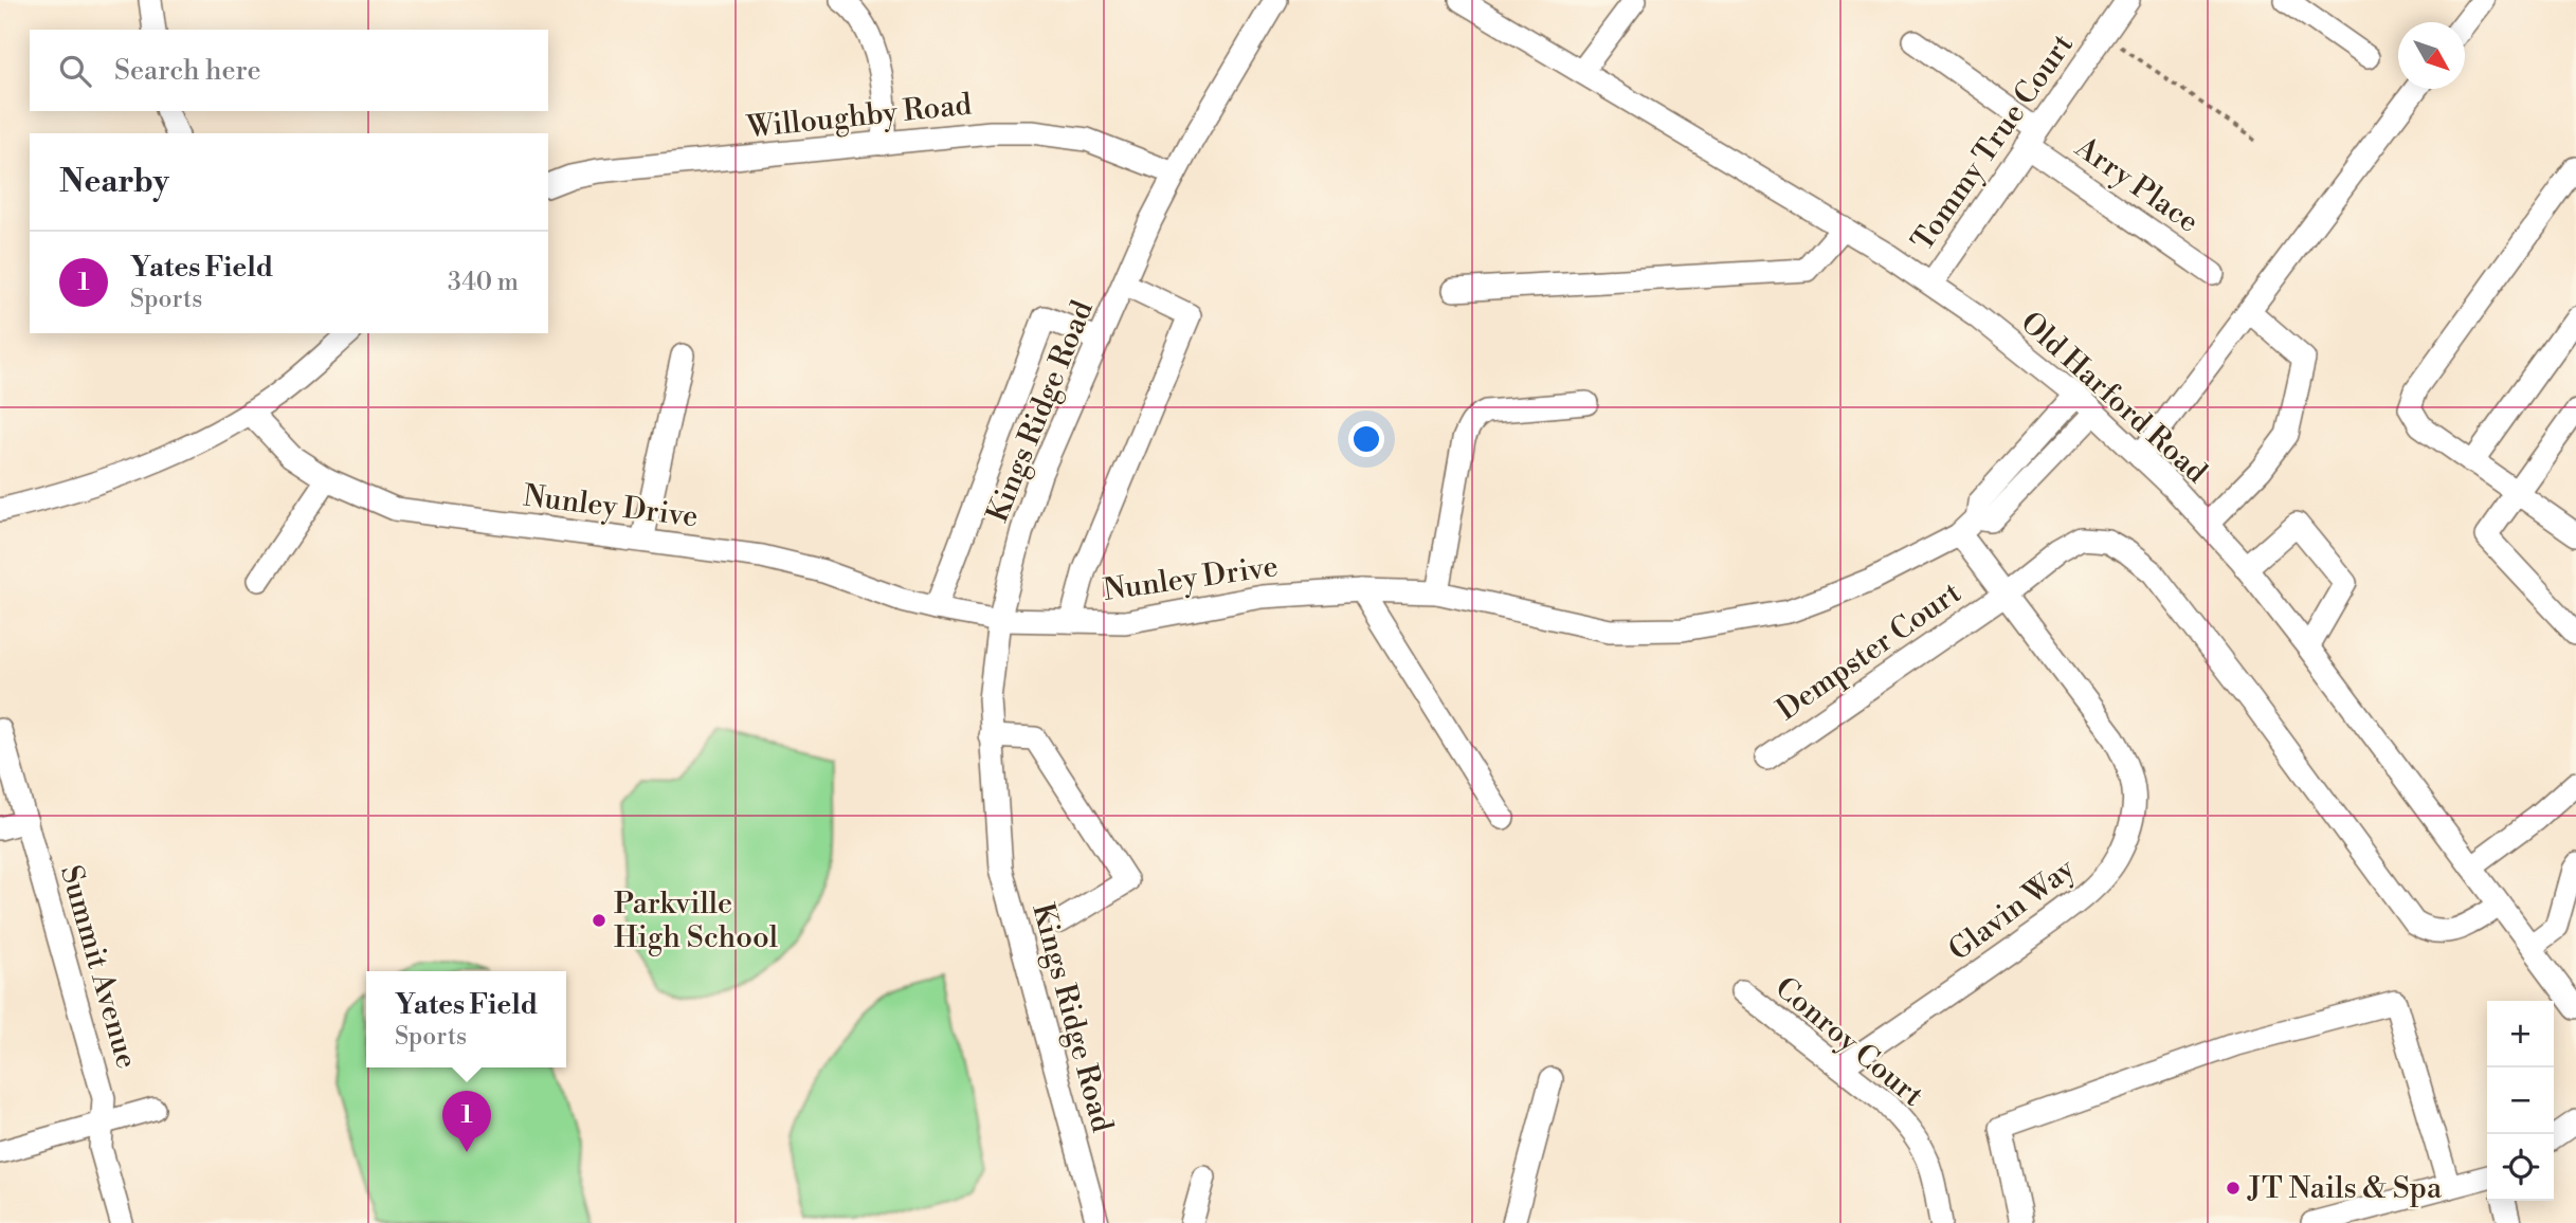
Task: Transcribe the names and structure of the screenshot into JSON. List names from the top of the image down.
{
  "streets": {
    "street": [
      "Willoughby Road",
      "Tommy True Court",
      "Arry Place",
      "Old Harford Road",
      "Kings Ridge Road",
      "Nunley Drive",
      "Dempster Court",
      "Glavin Way",
      "Summit Avenue",
      "Conroy Court"
    ]
  },
  "crossings": [
    ["Willoughby Road", "Kings Ridge Road"],
    ["Tommy True Court", "Arry Place"],
    ["Tommy True Court", "Old Harford Road"],
    ["Old Harford Road", "Nunley Drive"],
    ["Old Harford Road", "Dempster Court"],
    ["Kings Ridge Road", "Nunley Drive"],
    ["Nunley Drive", "Glavin Way"],
    ["Dempster Court", "Glavin Way"],
    ["Glavin Way", "Conroy Court"]
  ],
  "places": ["Parkville High School", "JT Nails & Spa"],
  "north": "bottom right",
  "page": {
    "search": "Search here",
    "heading": "Nearby",
    "list": [
      {
        "mark": "1",
        "name": "Yates Field",
        "note": "Sports",
        "value": "340 m"
      }
    ],
    "popup": ["Yates Field", "Sports"],
    "map_buttons": ["+", "−"],
    "pins": "1"
  }
}
